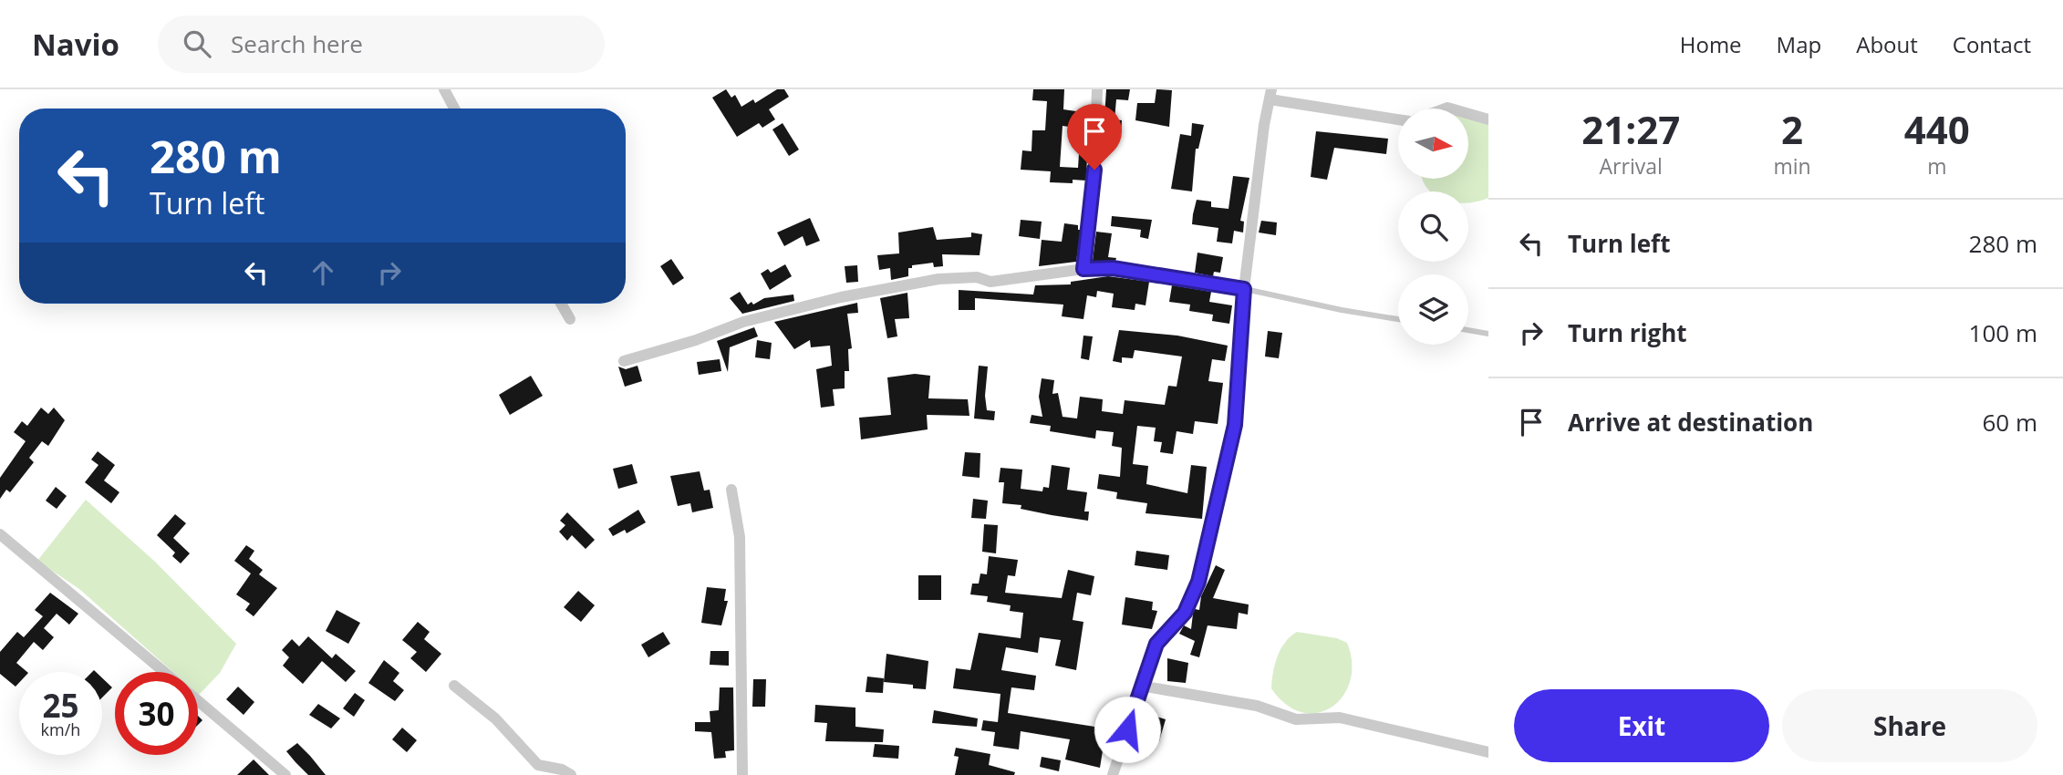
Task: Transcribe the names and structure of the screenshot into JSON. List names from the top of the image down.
{
  "north": "right",
  "page": {
    "header": "Navio",
    "search": "Search here",
    "nav": [
      "Home",
      "Map",
      "About",
      "Contact"
    ],
    "eta": [
      "21:27",
      "Arrival",
      "2",
      "min",
      "440",
      "m"
    ],
    "turn": ["280 m", "Turn left"],
    "list": [
      {
        "name": "Turn left",
        "value": "280 m"
      },
      {
        "name": "Turn right",
        "value": "100 m"
      },
      {
        "name": "Arrive at destination",
        "value": "60 m"
      }
    ],
    "speed": "25 km/h",
    "limit": "30",
    "buttons": ["Exit", "Share"]
  }
}
